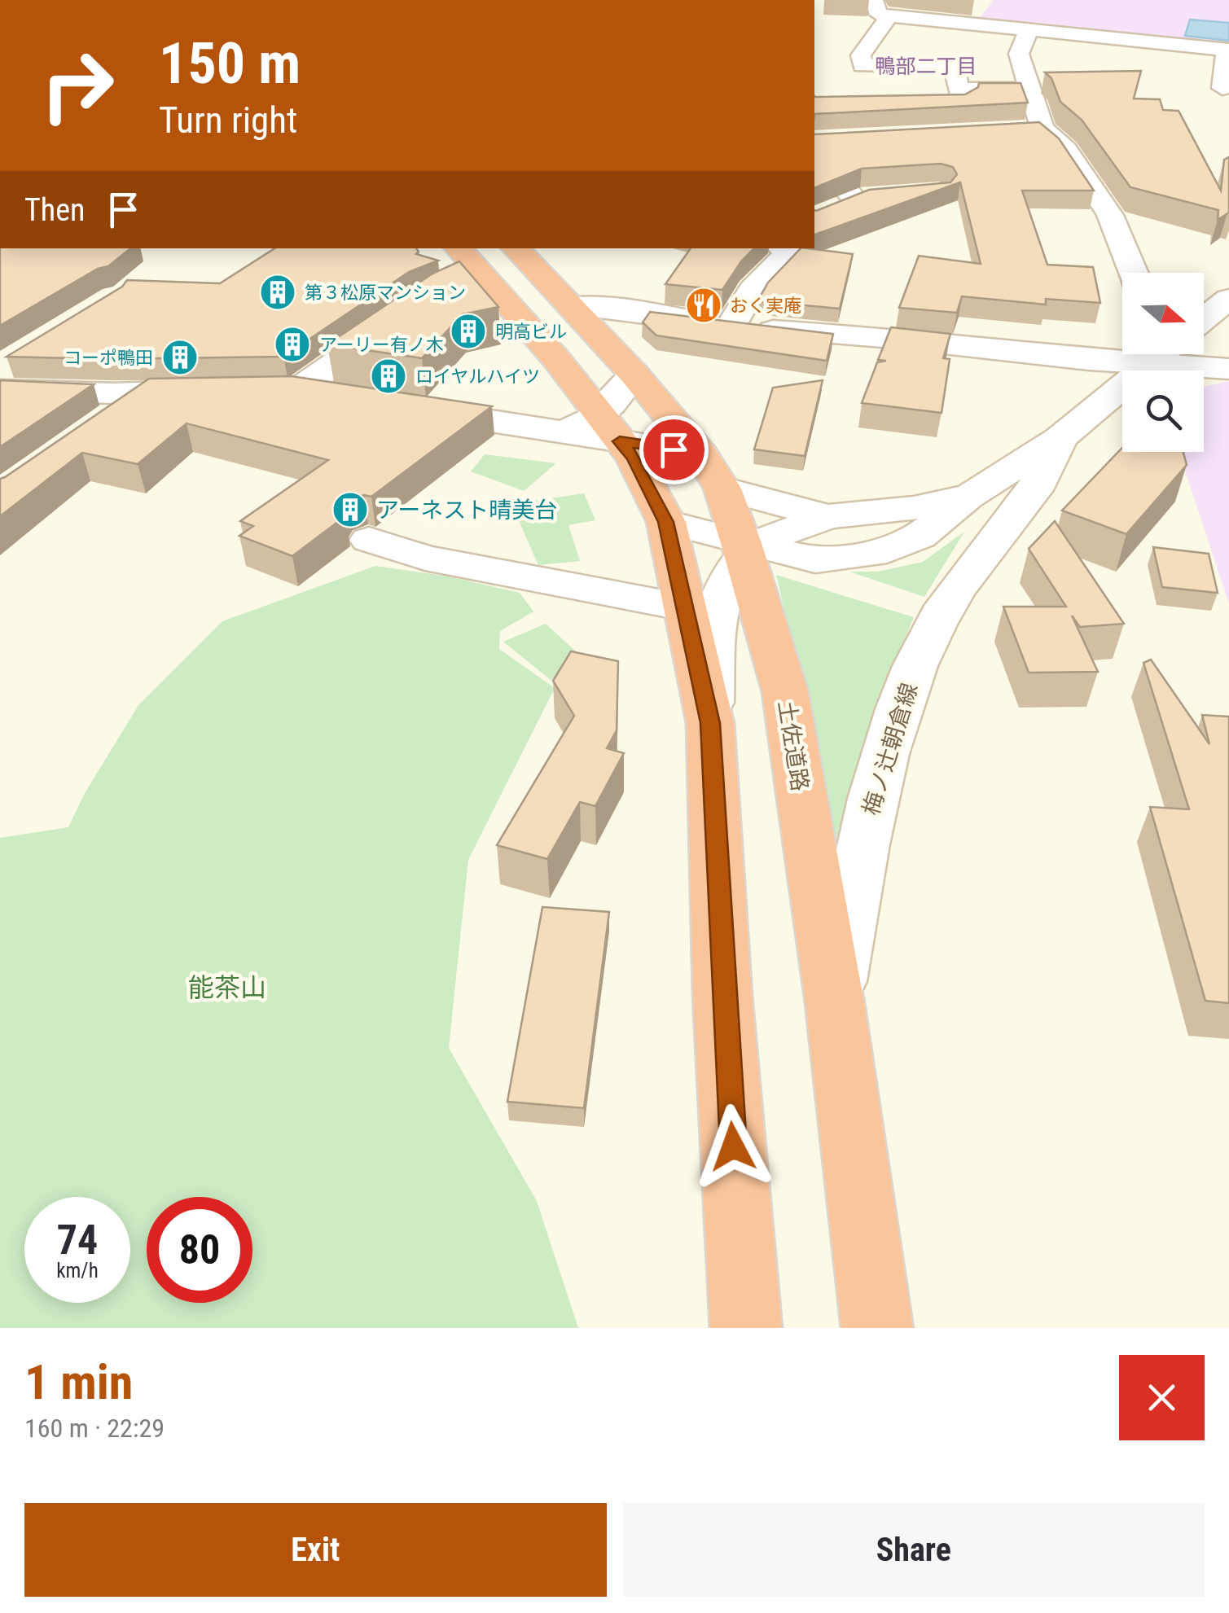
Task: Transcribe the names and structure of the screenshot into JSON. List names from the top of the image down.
{
  "streets": {
    "highway": ["土佐道路"],
    "street": ["梅ノ辻朝倉線"]
  },
  "crossings": [
    ["土佐道路", "梅ノ辻朝倉線"]
  ],
  "districts": ["鴨部二丁目"],
  "parks": ["能茶山"],
  "places": {
    "building": [
      "第３松原マンション",
      "明高ビル",
      "アーリー有ノ木",
      "コーポ鴨田",
      "ロイヤルハイツ",
      "アーネスト晴美台"
    ],
    "restaurant": ["おく実庵"]
  },
  "north": "right",
  "page": {
    "turn": ["150 m", "Turn right"],
    "then": "Then",
    "speed": "74 km/h",
    "limit": "80",
    "heading": ["1 min", "160 m · 22:29"],
    "buttons": ["Exit", "Share"]
  }
}
